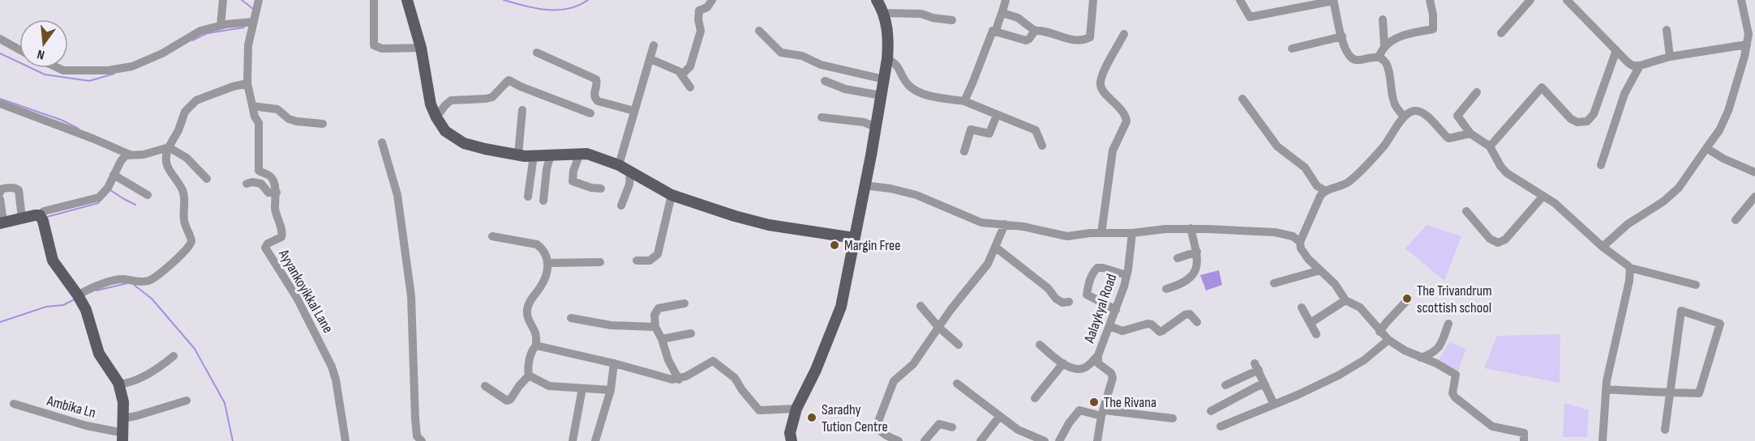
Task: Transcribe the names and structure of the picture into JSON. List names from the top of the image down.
{
  "streets": {
    "street": ["Ayyankoyikkal Lane", "Aalaykyal Road", "Ambika Ln"]
  },
  "places": [
    "Margin Free",
    "The Trivandrum scottish school",
    "The Rivana",
    "Saradhy Tution Centre"
  ],
  "north": "bottom"
}
